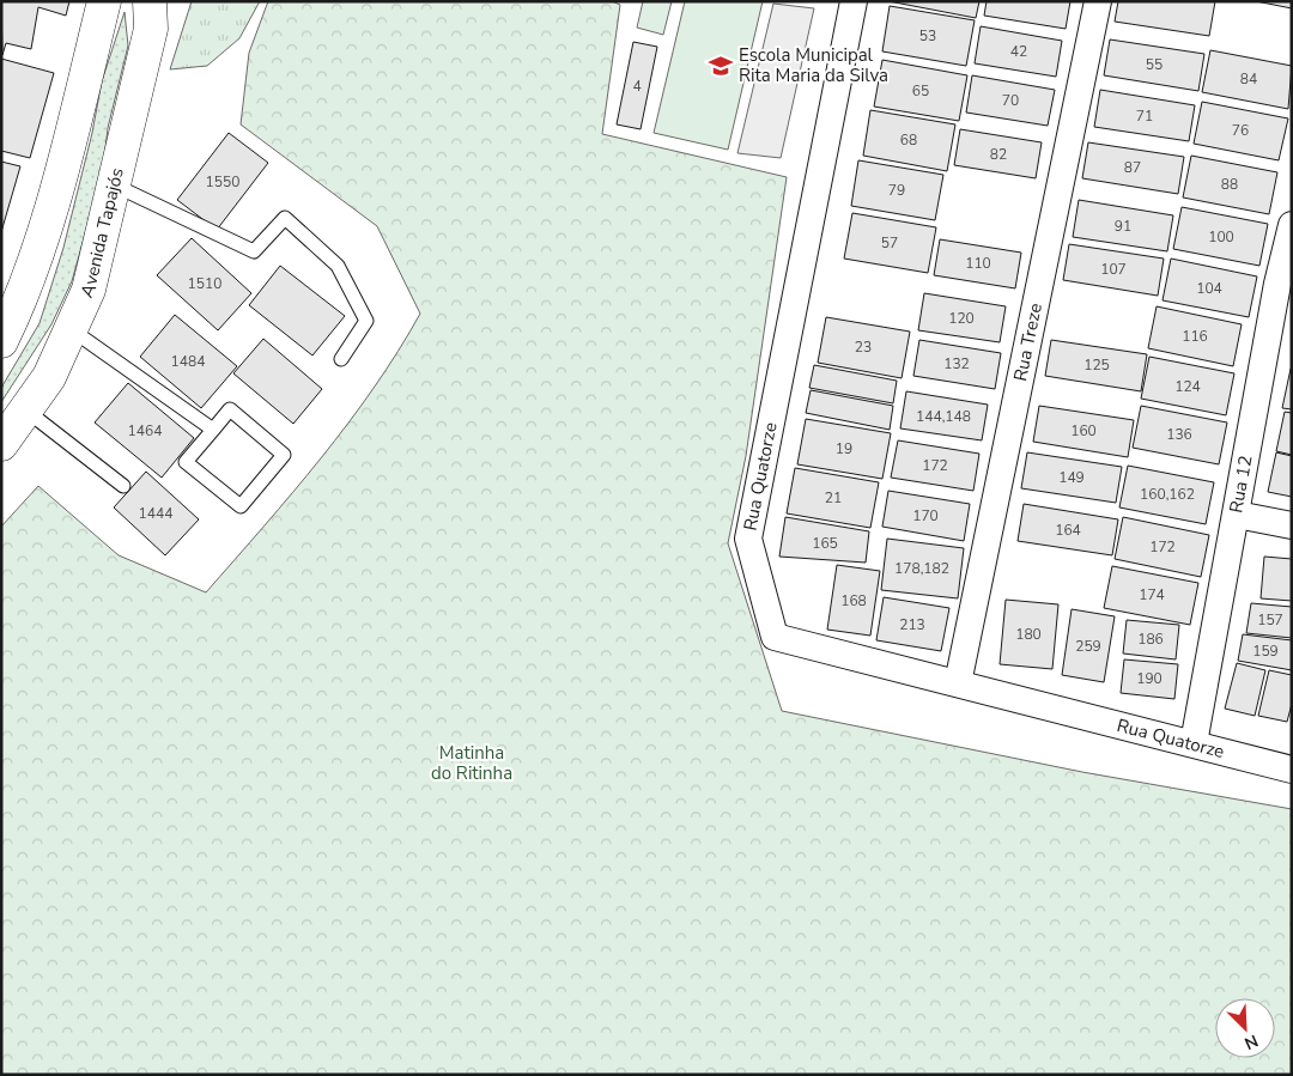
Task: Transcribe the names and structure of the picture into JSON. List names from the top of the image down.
{
  "streets": {
    "main road": ["Avenida Tapajós"],
    "street": ["Rua Treze", "Rua Quatorze", "Rua 12"]
  },
  "crossings": [
    ["Rua Treze", "Rua Quatorze"],
    ["Rua Quatorze", "Rua 12"]
  ],
  "parks": ["Matinha do Ritinha"],
  "places": {
    "school or university": ["Escola Municipal Rita Maria da Silva"]
  },
  "house_numbers": [
    "53",
    "42",
    "55",
    "84",
    "4",
    "65",
    "70",
    "71",
    "76",
    "68",
    "82",
    "87",
    "1550",
    "88",
    "79",
    "91",
    "100",
    "57",
    "110",
    "107",
    "1510",
    "104",
    "120",
    "116",
    "23",
    "1484",
    "132",
    "125",
    "124",
    "144,148",
    "1464",
    "160",
    "136",
    "19",
    "172",
    "149",
    "160,162",
    "21",
    "1444",
    "170",
    "164",
    "165",
    "172",
    "178,182",
    "174",
    "168",
    "157",
    "213",
    "180",
    "186",
    "259",
    "159",
    "190"
  ],
  "north": "bottom right"
}
